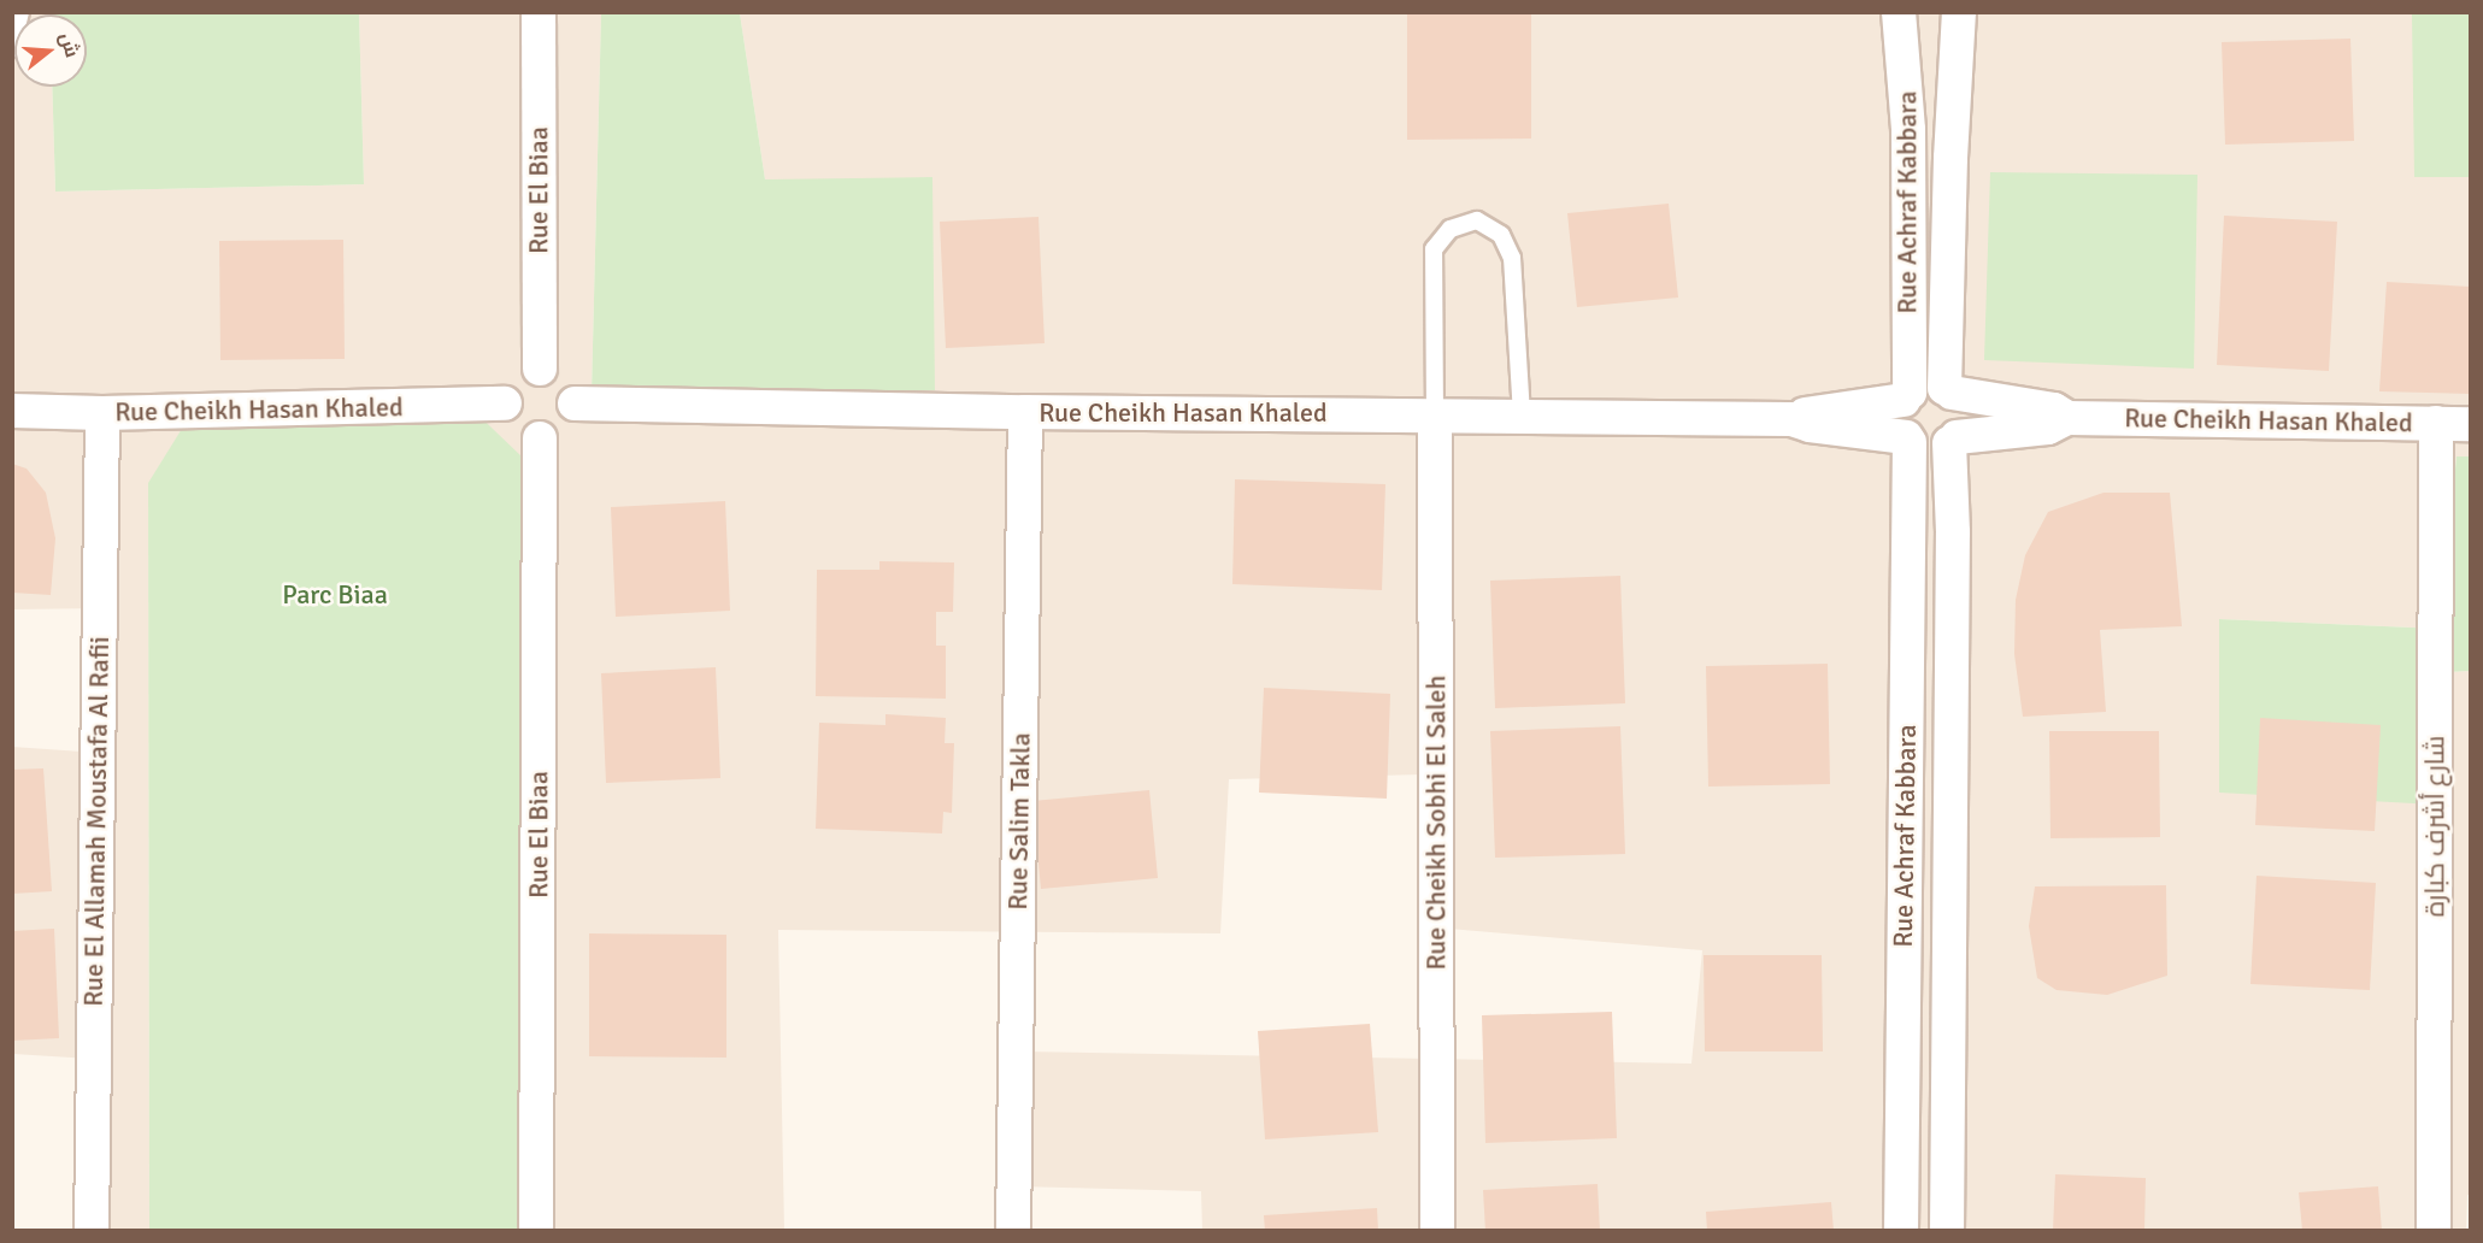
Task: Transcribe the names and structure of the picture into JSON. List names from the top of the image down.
{
  "streets": {
    "street": [
      "Rue El Biaa",
      "Rue Achraf Kabbara",
      "Rue Cheikh Hasan Khaled",
      "Rue El Allamah Moustafa Al Rafii",
      "Rue Salim Takla",
      "Rue Cheikh Sobhi El Saleh",
      "شارع أشرف كبارة"
    ]
  },
  "crossings": [
    ["Rue El Biaa", "Rue Cheikh Hasan Khaled"],
    ["Rue Achraf Kabbara", "Rue Cheikh Hasan Khaled"],
    ["Rue Cheikh Hasan Khaled", "Rue El Allamah Moustafa Al Rafii"],
    ["Rue Cheikh Hasan Khaled", "Rue Salim Takla"],
    ["Rue Cheikh Hasan Khaled", "Rue Cheikh Sobhi El Saleh"],
    ["Rue Cheikh Hasan Khaled", "شارع أشرف كبارة"]
  ],
  "parks": ["Parc Biaa"],
  "north": "right"
}
